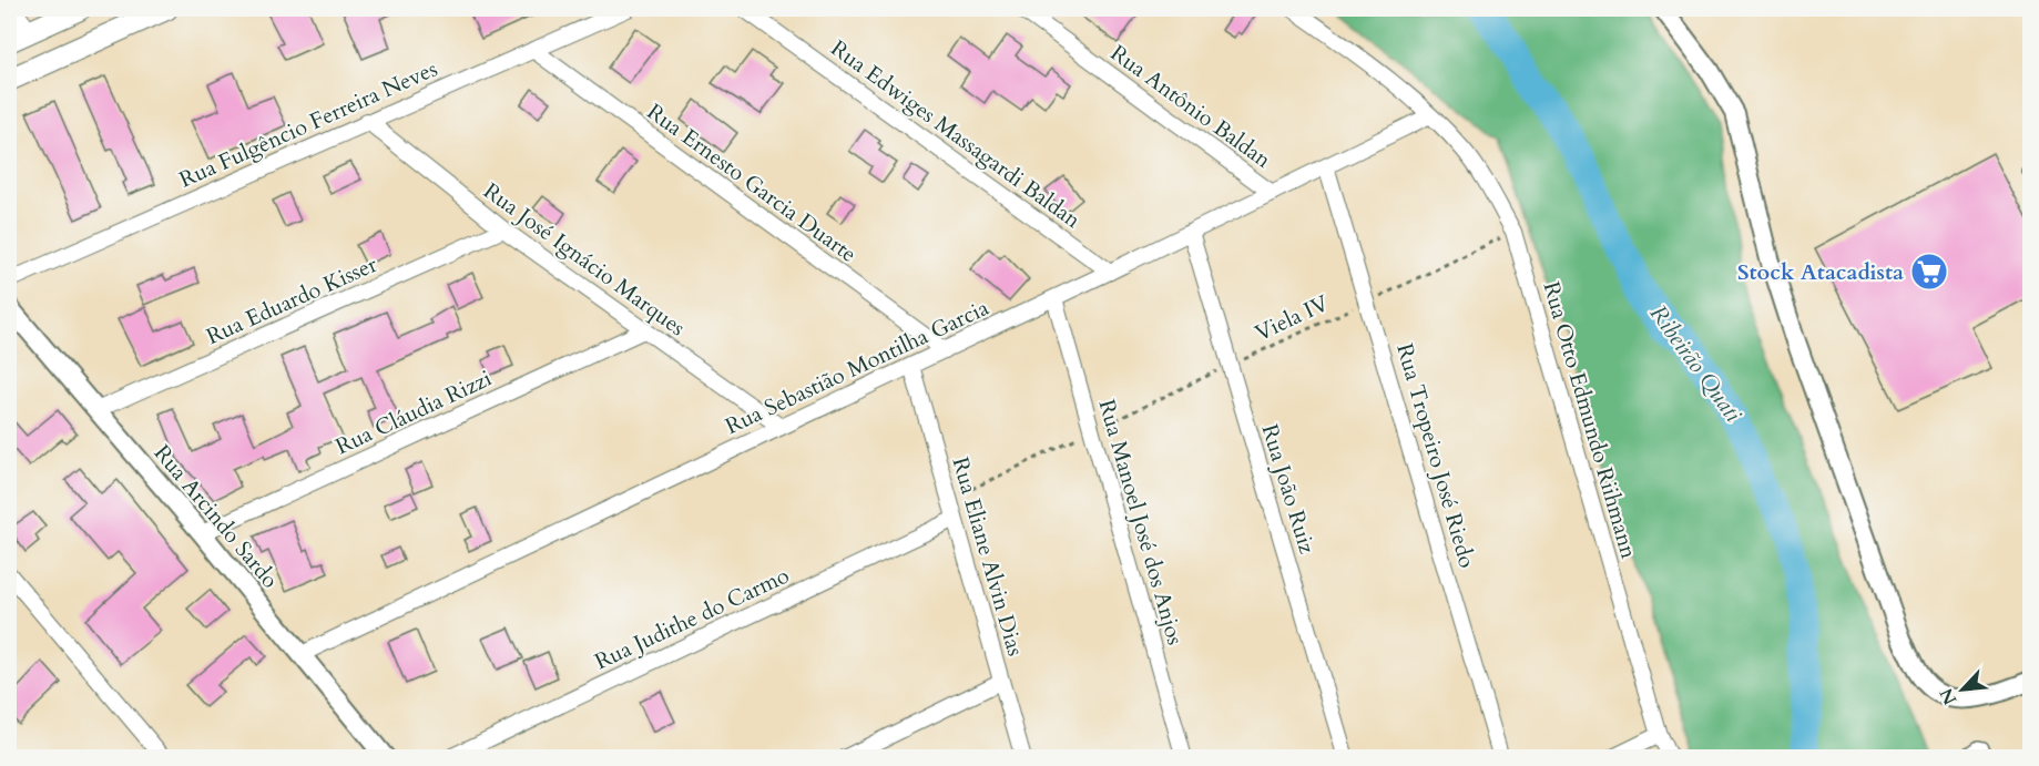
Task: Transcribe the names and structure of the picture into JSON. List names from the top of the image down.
{
  "streets": {
    "street": [
      "Rua Antônio Baldan",
      "Rua Fulgêncio Ferreira Neves",
      "Rua Edwiges Massagardi Baldan",
      "Rua Ernesto Garcia Duarte",
      "Rua José Ignácio Marques",
      "Rua Eduardo Kisser",
      "Rua Sebastião Montilha Garcia",
      "Rua Cláudia Rizzi",
      "Rua Otto Edmundo Riihmann",
      "Rua Tropeiro José Riedo",
      "Rua João Ruiz",
      "Rua Arcindo Sardo",
      "Rua Manoel José dos Anjos",
      "Rua Eliane Alvin Dias",
      "Rua Judithe do Carmo"
    ],
    "path": ["Viela IV"]
  },
  "crossings": [
    ["Rua Antônio Baldan", "Rua Sebastião Montilha Garcia"],
    ["Rua Fulgêncio Ferreira Neves", "Rua Ernesto Garcia Duarte"],
    ["Rua Fulgêncio Ferreira Neves", "Rua José Ignácio Marques"],
    ["Rua Edwiges Massagardi Baldan", "Rua Sebastião Montilha Garcia"],
    ["Rua Ernesto Garcia Duarte", "Rua Sebastião Montilha Garcia"],
    ["Rua José Ignácio Marques", "Rua Eduardo Kisser"],
    ["Rua José Ignácio Marques", "Rua Sebastião Montilha Garcia"],
    ["Rua José Ignácio Marques", "Rua Cláudia Rizzi"],
    ["Rua Eduardo Kisser", "Rua Arcindo Sardo"],
    ["Viela IV", "Rua Otto Edmundo Riihmann"],
    ["Viela IV", "Rua Tropeiro José Riedo"],
    ["Viela IV", "Rua João Ruiz"],
    ["Rua Sebastião Montilha Garcia", "Rua Otto Edmundo Riihmann"],
    ["Rua Sebastião Montilha Garcia", "Rua Tropeiro José Riedo"],
    ["Rua Sebastião Montilha Garcia", "Rua João Ruiz"],
    ["Rua Sebastião Montilha Garcia", "Rua Arcindo Sardo"],
    ["Rua Sebastião Montilha Garcia", "Rua Manoel José dos Anjos"],
    ["Rua Sebastião Montilha Garcia", "Rua Eliane Alvin Dias"],
    ["Rua Cláudia Rizzi", "Rua Arcindo Sardo"],
    ["Rua Eliane Alvin Dias", "Rua Judithe do Carmo"]
  ],
  "water": ["Ribeirão Quati"],
  "places": {
    "supermarket": ["Stock Atacadista"]
  },
  "north": "bottom left"
}
